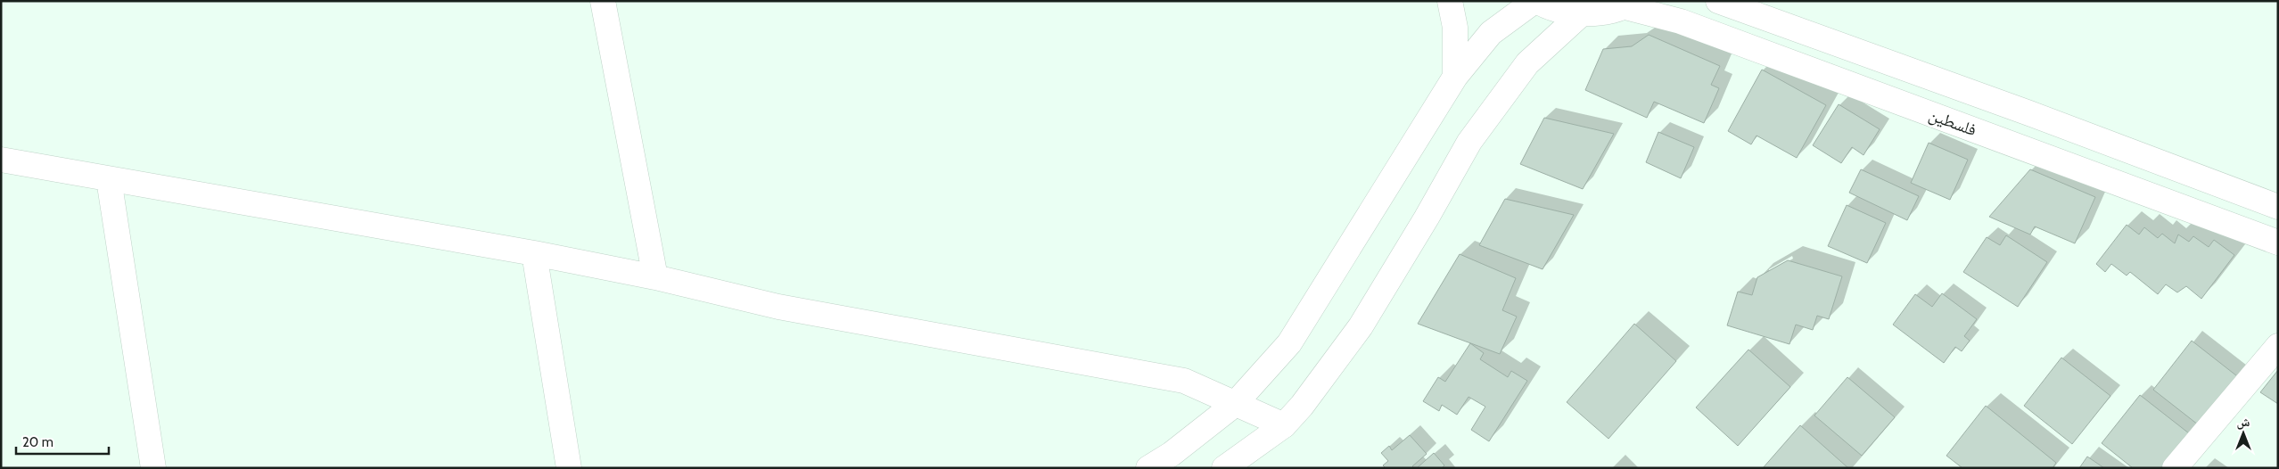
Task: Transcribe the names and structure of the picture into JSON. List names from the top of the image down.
{
  "streets": {
    "street": ["فلسطين"]
  },
  "scale_bar": "20 m",
  "north": "top"
}
